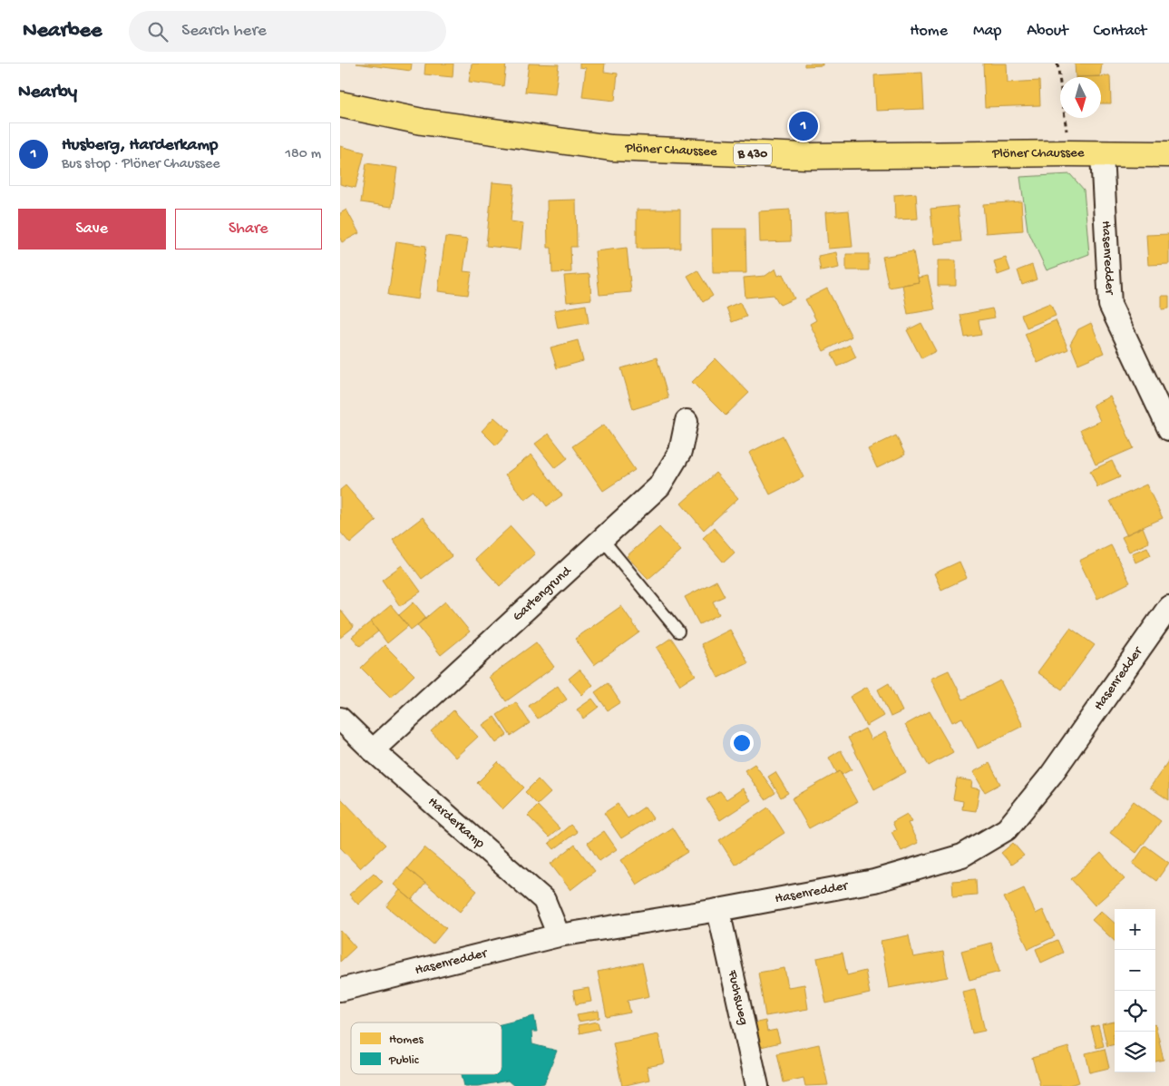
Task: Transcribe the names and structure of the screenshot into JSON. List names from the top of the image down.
{
  "streets": {
    "main road": ["Plöner Chaussee", "B 430"],
    "street": [
      "Hasenredder",
      "Gartengrund",
      "Harderkamp",
      "Fuchsweg"
    ]
  },
  "crossings": [
    ["Plöner Chaussee", "Hasenredder"],
    ["Hasenredder", "Harderkamp"],
    ["Hasenredder", "Fuchsweg"],
    ["Gartengrund", "Harderkamp"]
  ],
  "legend": ["Homes", "Public"],
  "north": "bottom",
  "page": {
    "header": "Nearbee",
    "search": "Search here",
    "nav": [
      "Home",
      "Map",
      "About",
      "Contact"
    ],
    "heading": "Nearby",
    "pins": "1",
    "list": [
      {
        "mark": "1",
        "name": "Husberg, Harderkamp",
        "note": "Bus stop · Plöner Chaussee",
        "value": "180 m"
      }
    ],
    "buttons": ["Save", "Share"],
    "map_buttons": ["+", "−"]
  }
}
